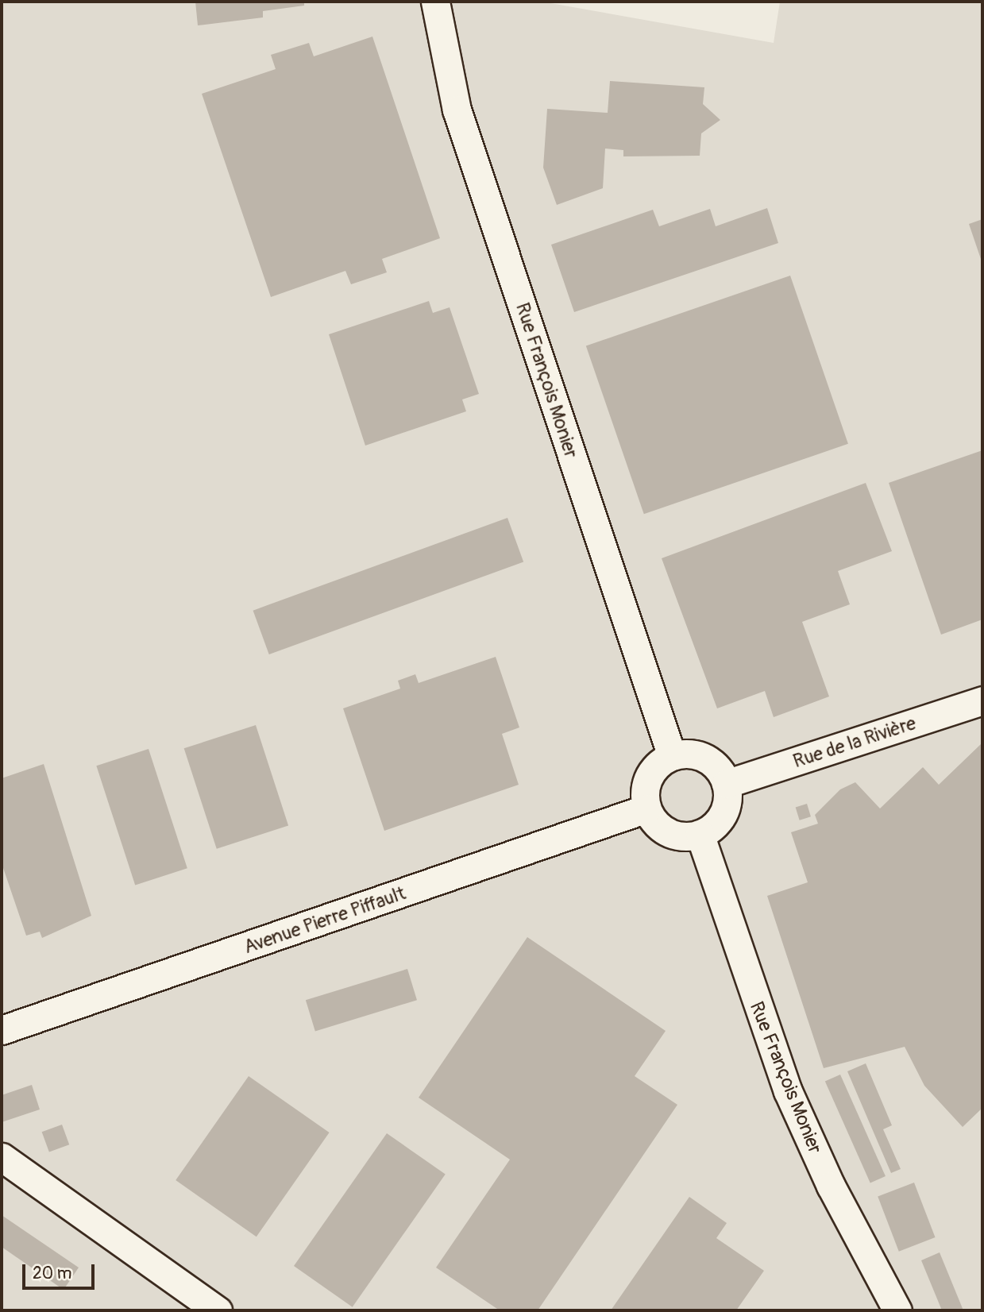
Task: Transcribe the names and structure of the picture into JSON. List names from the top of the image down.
{
  "streets": {
    "street": ["Rue François Monier", "Rue de la Rivière", "Avenue Pierre Piffault"]
  },
  "crossings": [
    ["Rue François Monier", "Rue de la Rivière"],
    ["Rue François Monier", "Avenue Pierre Piffault"],
    ["Rue de la Rivière", "Avenue Pierre Piffault"]
  ],
  "scale_bar": "20 m"
}
